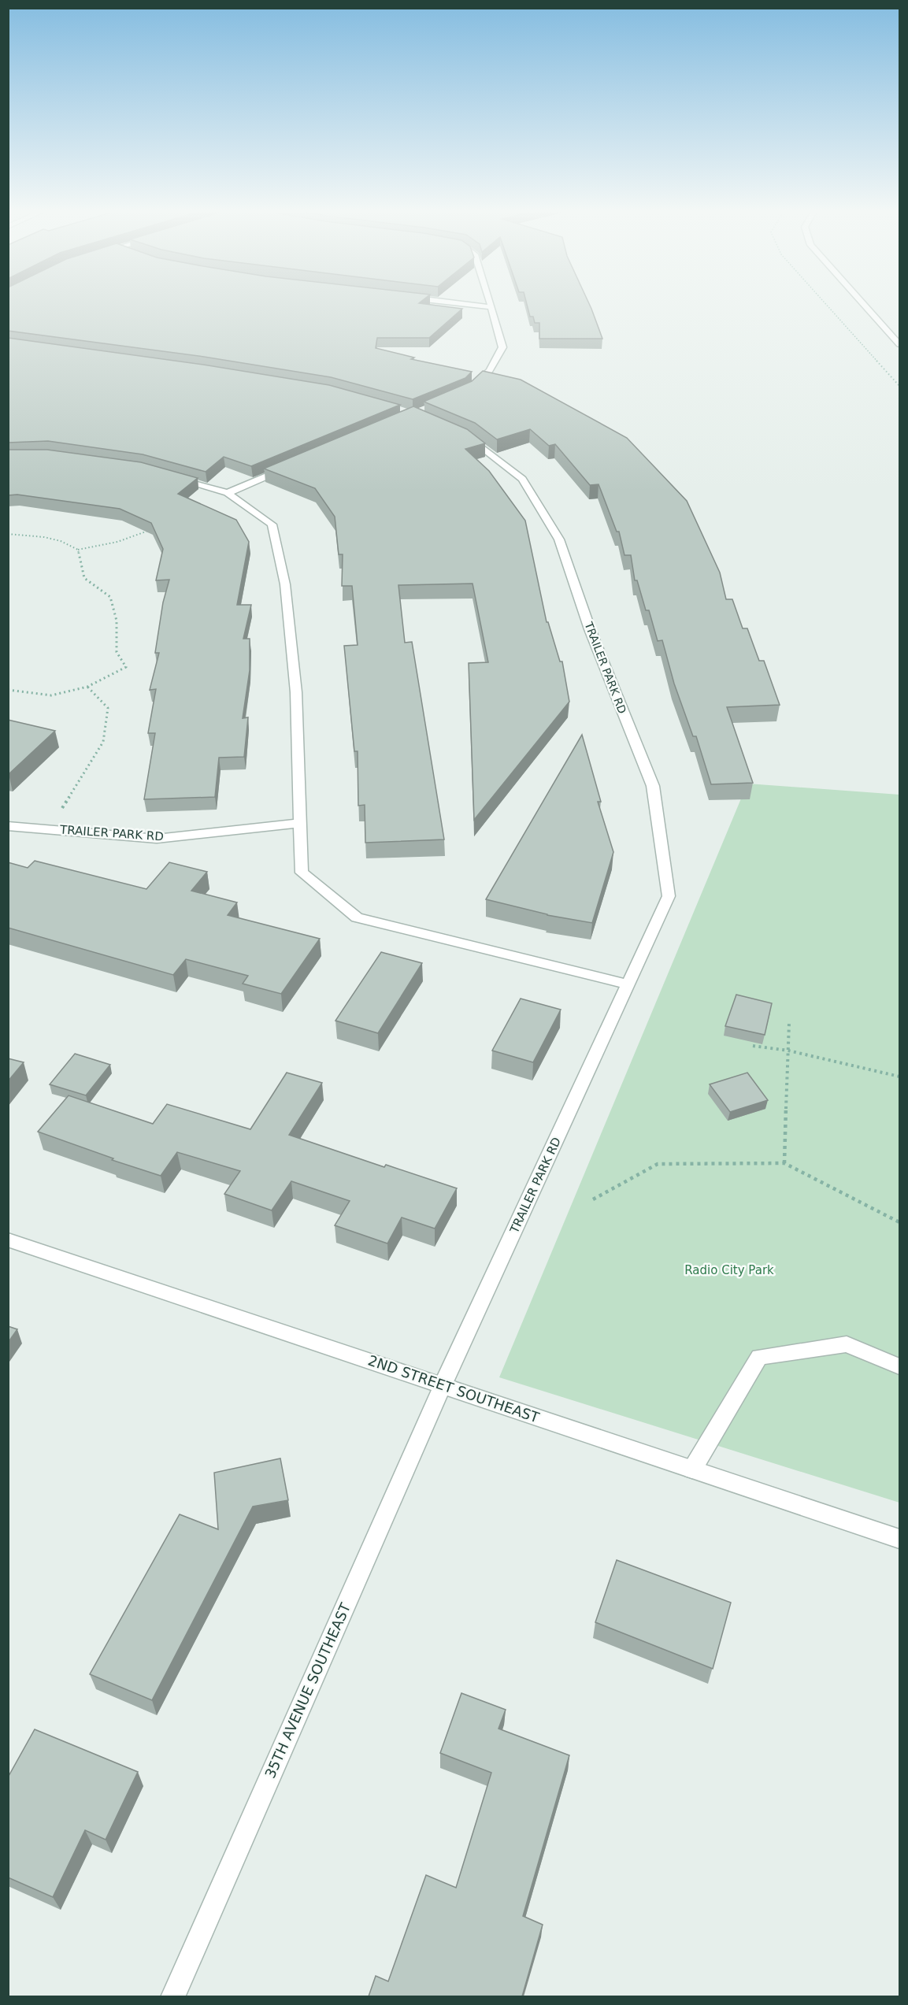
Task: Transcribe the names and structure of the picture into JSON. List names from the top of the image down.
{
  "streets": {
    "street": ["TRAILER PARK RD", "2ND STREET SOUTHEAST", "35TH AVENUE SOUTHEAST"]
  },
  "crossings": [
    ["TRAILER PARK RD", "2ND STREET SOUTHEAST"],
    ["TRAILER PARK RD", "35TH AVENUE SOUTHEAST"],
    ["2ND STREET SOUTHEAST", "35TH AVENUE SOUTHEAST"]
  ],
  "parks": ["Radio City Park"]
}
